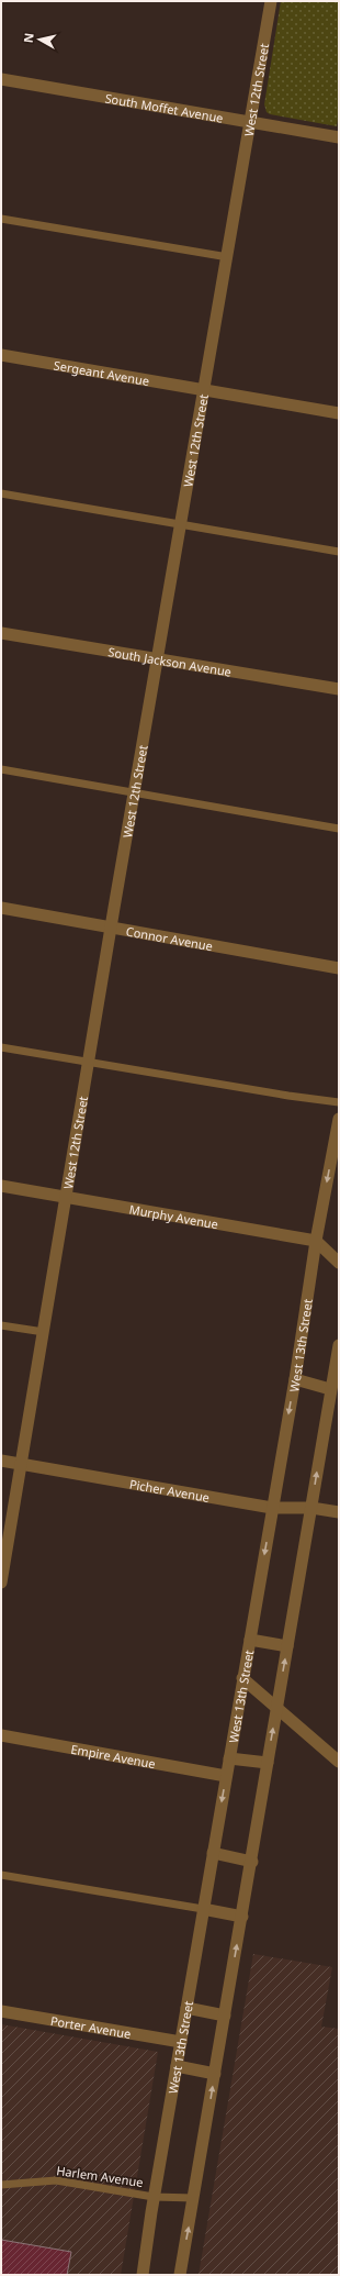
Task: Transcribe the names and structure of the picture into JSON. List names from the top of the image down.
{
  "streets": {
    "street": [
      "West 12th Street",
      "South Moffet Avenue",
      "Sergeant Avenue",
      "South Jackson Avenue",
      "Connor Avenue",
      "Murphy Avenue",
      "West 13th Street",
      "Picher Avenue",
      "Empire Avenue",
      "Porter Avenue"
    ],
    "lane": ["Harlem Avenue"]
  },
  "crossings": [
    ["West 12th Street", "South Moffet Avenue"],
    ["West 12th Street", "Sergeant Avenue"],
    ["West 12th Street", "South Jackson Avenue"],
    ["West 12th Street", "Connor Avenue"],
    ["West 12th Street", "Murphy Avenue"],
    ["West 12th Street", "Picher Avenue"],
    ["Murphy Avenue", "West 13th Street"],
    ["West 13th Street", "Picher Avenue"],
    ["West 13th Street", "Empire Avenue"],
    ["West 13th Street", "Porter Avenue"],
    ["West 13th Street", "Harlem Avenue"]
  ],
  "north": "left"
}
